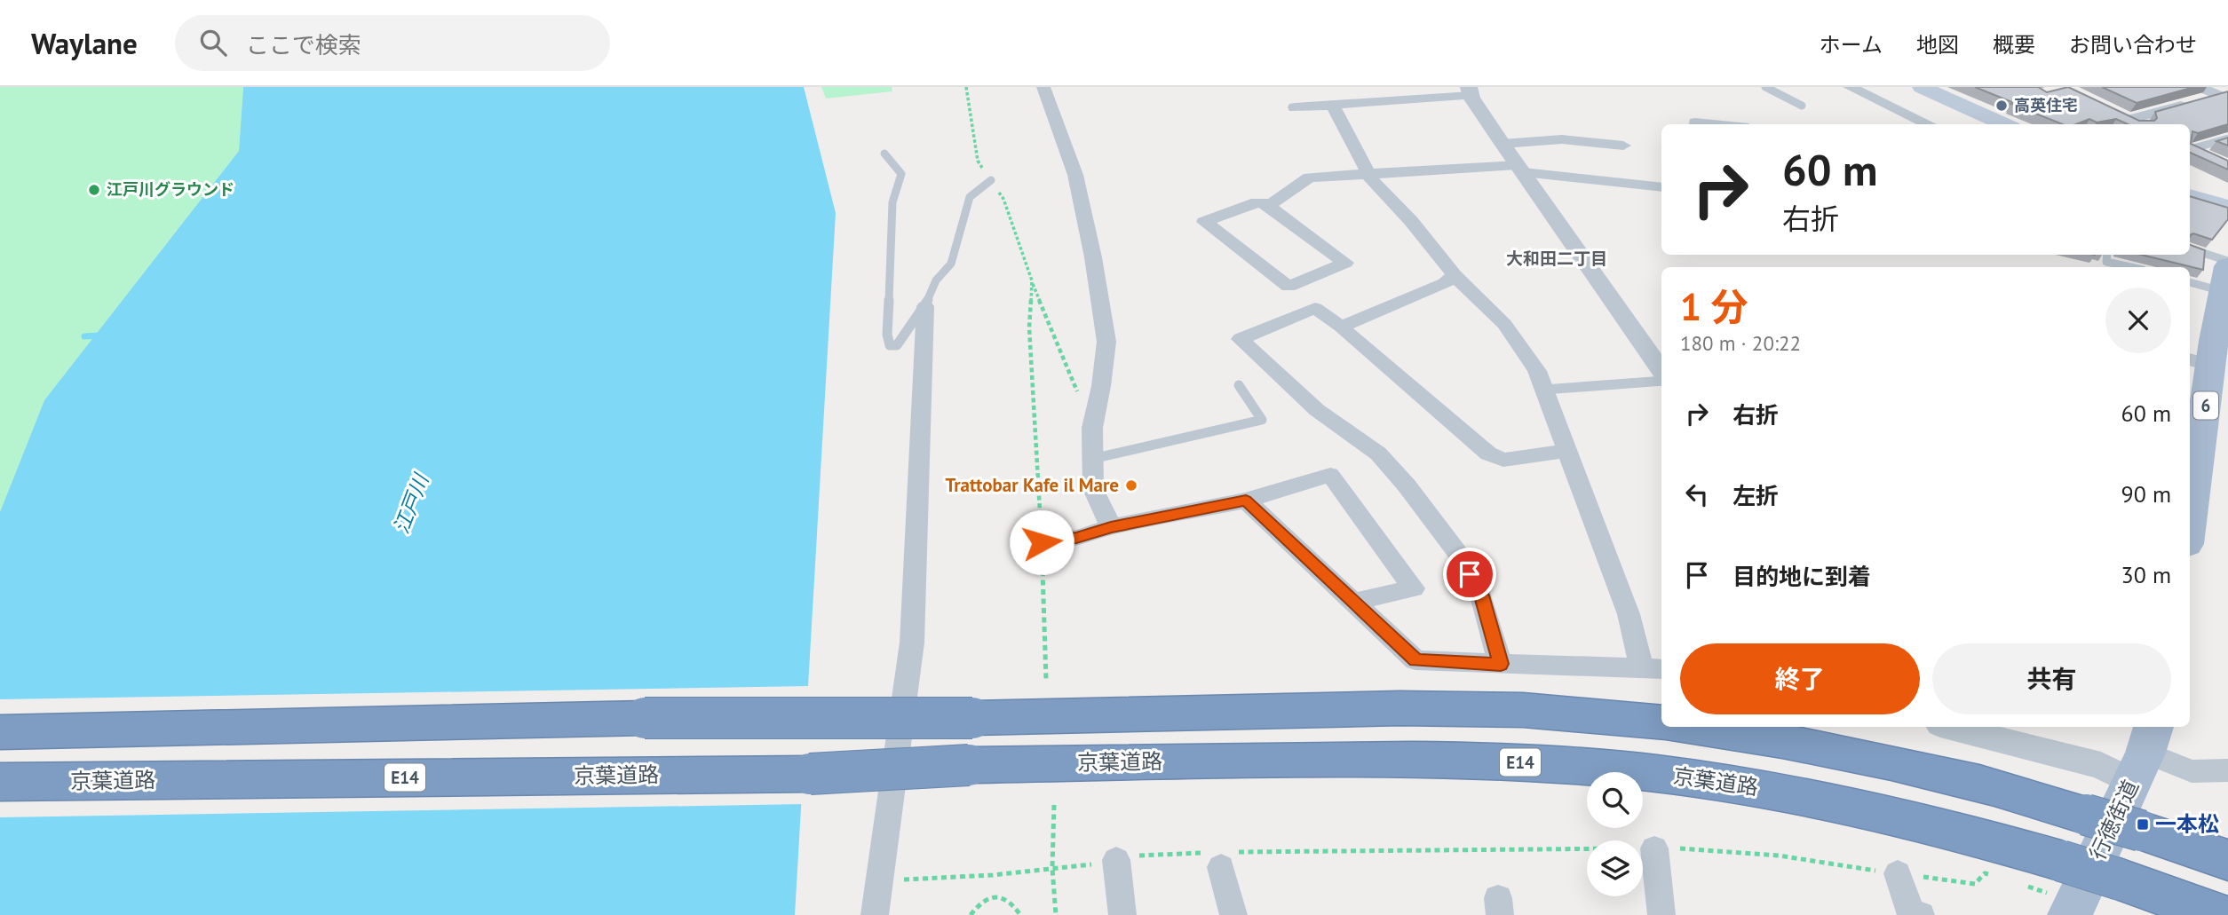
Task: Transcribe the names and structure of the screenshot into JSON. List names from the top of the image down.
{
  "streets": {
    "highway": ["京葉道路", "E14"],
    "main road": ["6", "行徳街道"]
  },
  "crossings": [
    ["京葉道路", "行徳街道"]
  ],
  "districts": ["大和田二丁目"],
  "water": ["江戸川"],
  "places": {
    "other": ["高英住宅", "江戸川グラウンド", "Trattobar Kafe il Mare"],
    "transit": ["一本松"]
  },
  "page": {
    "header": "Waylane",
    "search": "ここで検索",
    "nav": [
      "ホーム",
      "地図",
      "概要",
      "お問い合わせ"
    ],
    "turn": ["60 m", "右折"],
    "heading": ["1 分", "180 m · 20:22"],
    "list": [
      {
        "name": "右折",
        "value": "60 m"
      },
      {
        "name": "左折",
        "value": "90 m"
      },
      {
        "name": "目的地に到着",
        "value": "30 m"
      }
    ],
    "buttons": ["終了", "共有"]
  }
}
